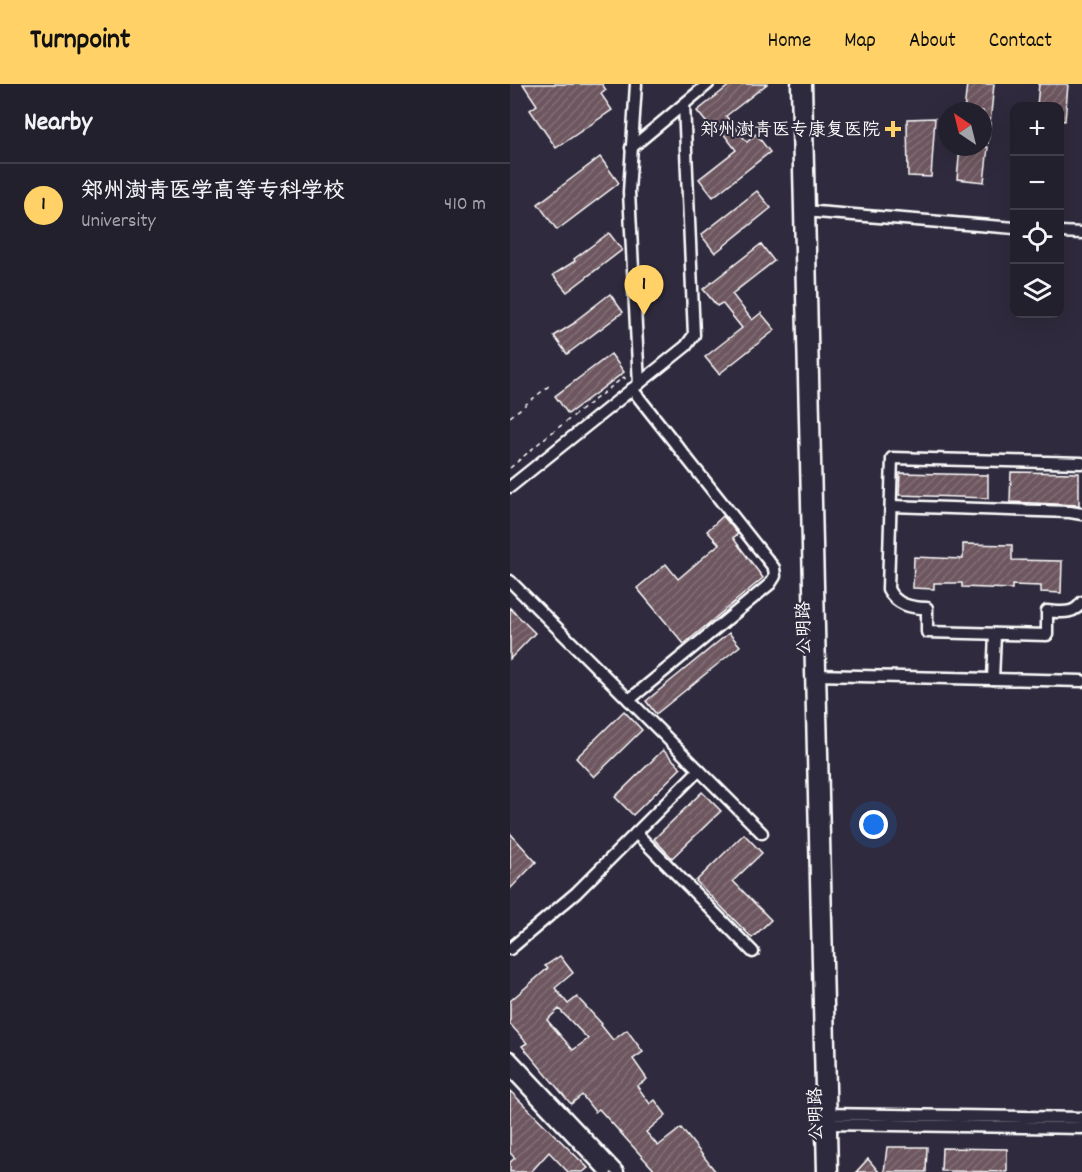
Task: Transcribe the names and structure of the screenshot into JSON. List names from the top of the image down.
{
  "streets": {
    "street": ["公明路"]
  },
  "places": {
    "health": ["郑州澍青医专康复医院"]
  },
  "north": "top left",
  "page": {
    "header": "Turnpoint",
    "nav": [
      "Home",
      "Map",
      "About",
      "Contact"
    ],
    "heading": "Nearby",
    "map_buttons": ["+", "−"],
    "list": [
      {
        "mark": "1",
        "name": "郑州澍青医学高等专科学校",
        "note": "University",
        "value": "410 m"
      }
    ],
    "pins": "1"
  }
}
